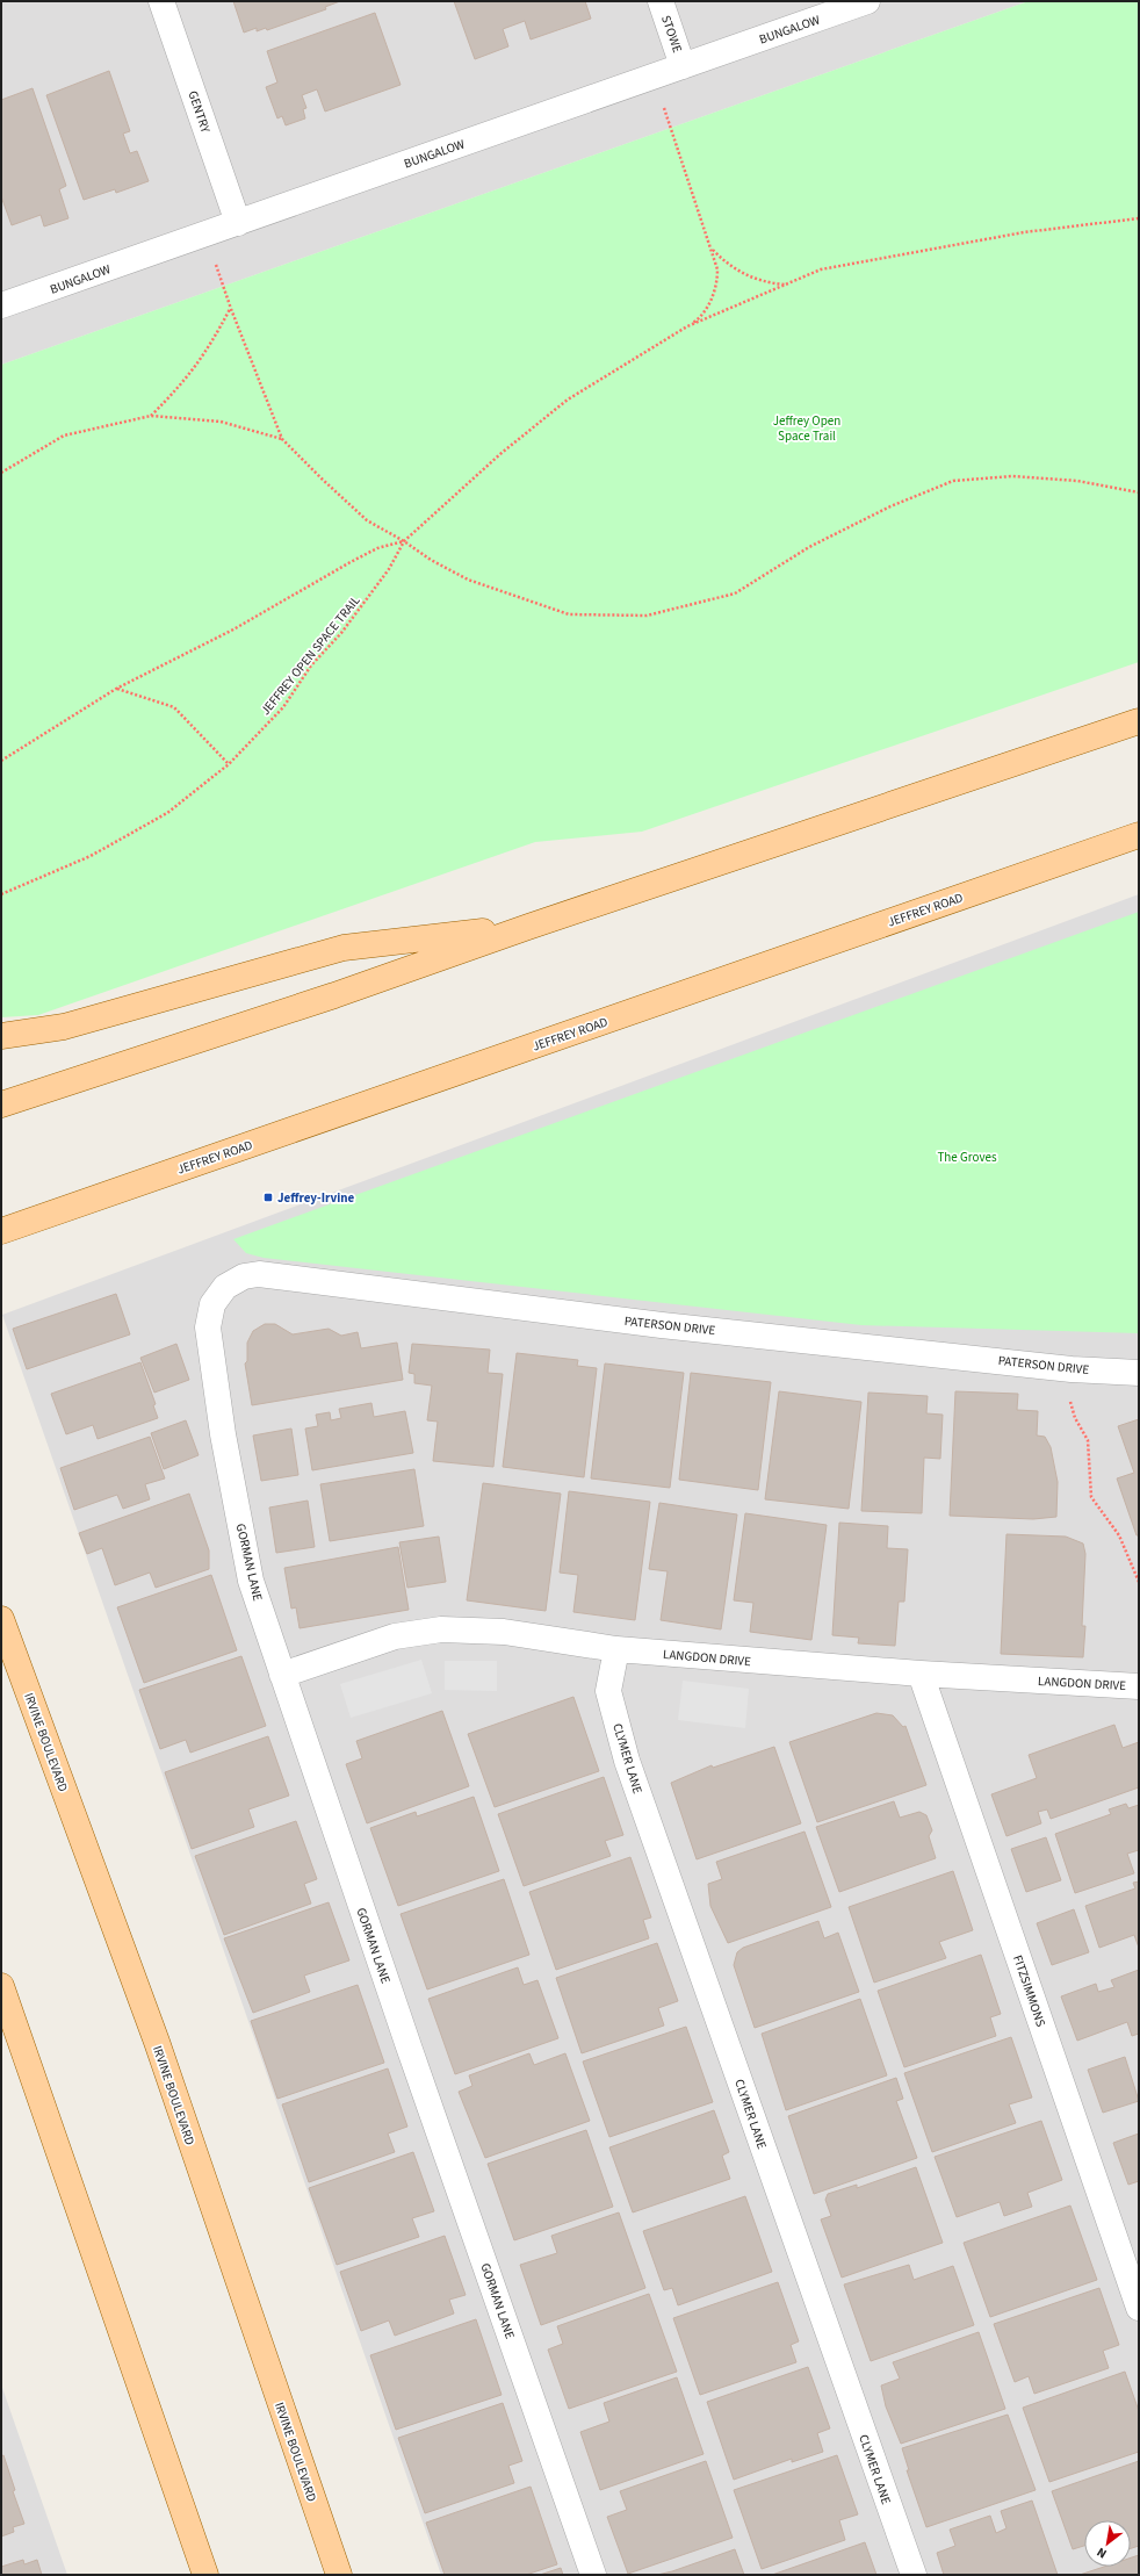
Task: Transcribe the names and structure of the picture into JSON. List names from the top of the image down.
{
  "streets": {
    "main road": ["JEFFREY ROAD", "IRVINE BOULEVARD"],
    "street": [
      "BUNGALOW",
      "STOWE",
      "GENTRY",
      "PATERSON DRIVE",
      "GORMAN LANE",
      "LANGDON DRIVE",
      "CLYMER LANE",
      "FITZSIMMONS"
    ],
    "path": ["JEFFREY OPEN SPACE TRAIL"]
  },
  "crossings": [
    ["BUNGALOW", "STOWE"],
    ["BUNGALOW", "GENTRY"],
    ["PATERSON DRIVE", "GORMAN LANE"],
    ["GORMAN LANE", "LANGDON DRIVE"],
    ["LANGDON DRIVE", "CLYMER LANE"],
    ["LANGDON DRIVE", "FITZSIMMONS"]
  ],
  "parks": ["Jeffrey Open Space Trail", "The Groves"],
  "places": {
    "transit": ["Jeffrey-Irvine"]
  },
  "north": "bottom left"
}
